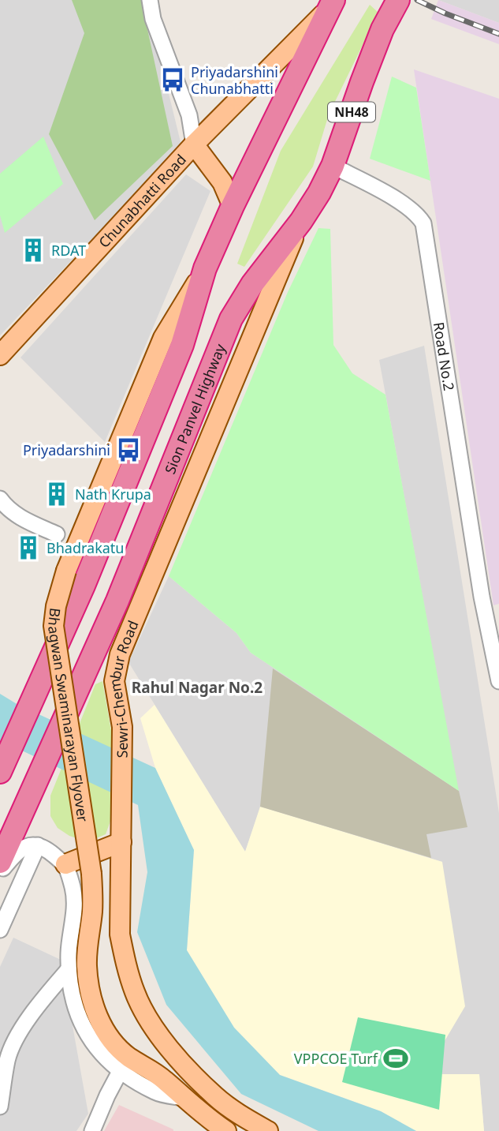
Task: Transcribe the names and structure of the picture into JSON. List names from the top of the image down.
{
  "streets": {
    "highway": ["NH48", "Sion Panvel Highway"],
    "main road": ["Chunabhatti Road", "Sewri-Chembur Road", "Bhagwan Swaminarayan Flyover"],
    "street": ["Road No.2"]
  },
  "crossings": [
    ["Road No.2", "Sion Panvel Highway"],
    ["Sion Panvel Highway", "Sewri-Chembur Road"]
  ],
  "districts": ["Rahul Nagar No.2"],
  "places": {
    "bus stop": ["Priyadarshini Chunabhatti", "Priyadarshini"],
    "building": ["RDAT", "Nath Krupa", "Bhadrakatu"],
    "sports": ["VPPCOE Turf"]
  }
}
